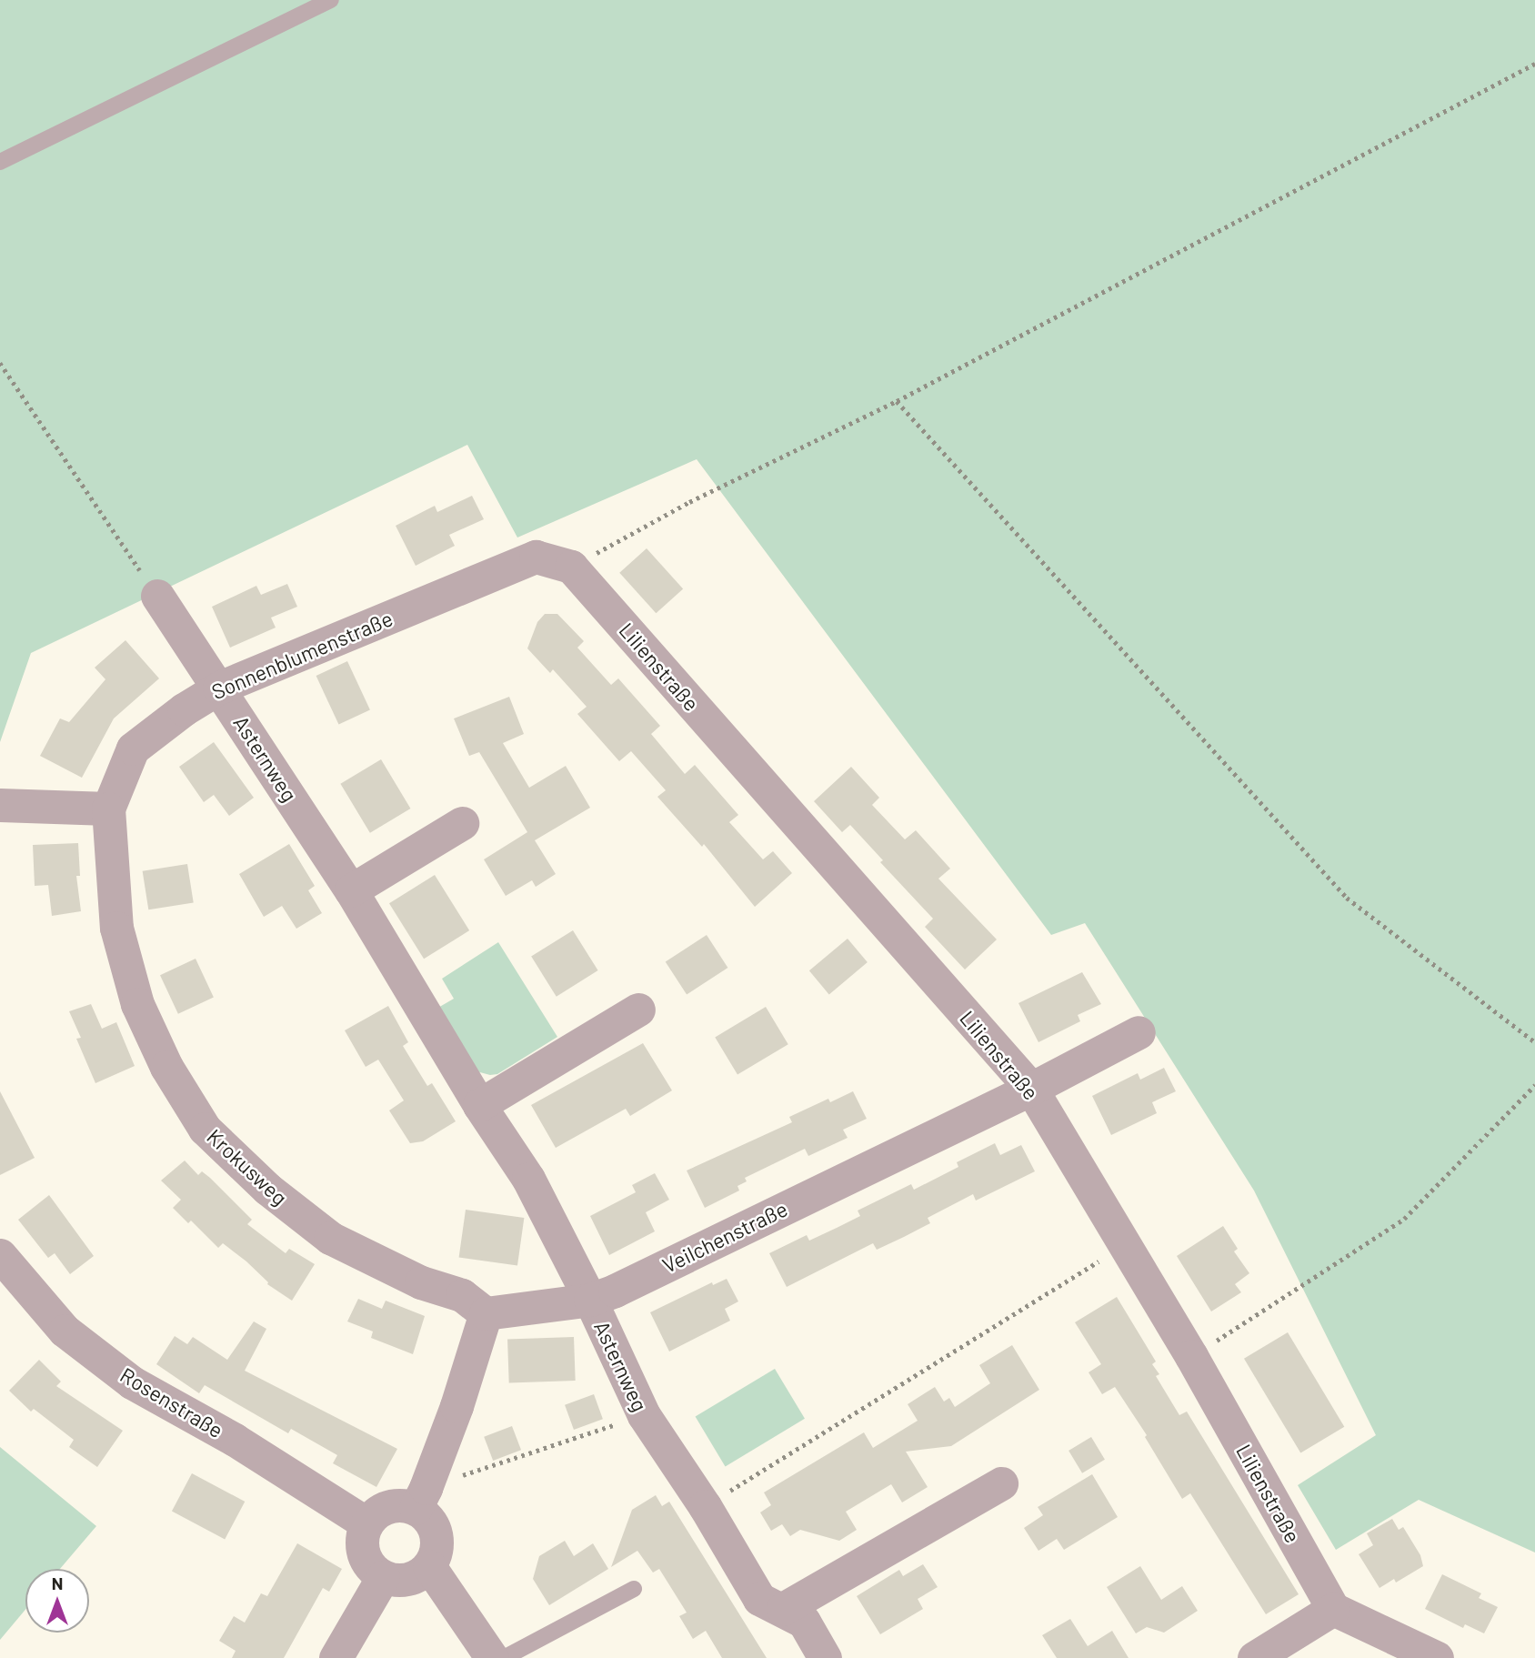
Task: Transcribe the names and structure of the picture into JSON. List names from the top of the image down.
{
  "streets": {
    "street": [
      "Sonnenblumenstraße",
      "Lilienstraße",
      "Asternweg",
      "Krokusweg",
      "Veilchenstraße",
      "Rosenstraße"
    ]
  },
  "crossings": [
    ["Sonnenblumenstraße", "Lilienstraße"],
    ["Sonnenblumenstraße", "Asternweg"],
    ["Sonnenblumenstraße", "Krokusweg"],
    ["Lilienstraße", "Veilchenstraße"],
    ["Asternweg", "Veilchenstraße"],
    ["Krokusweg", "Veilchenstraße"]
  ],
  "north": "top"
}
